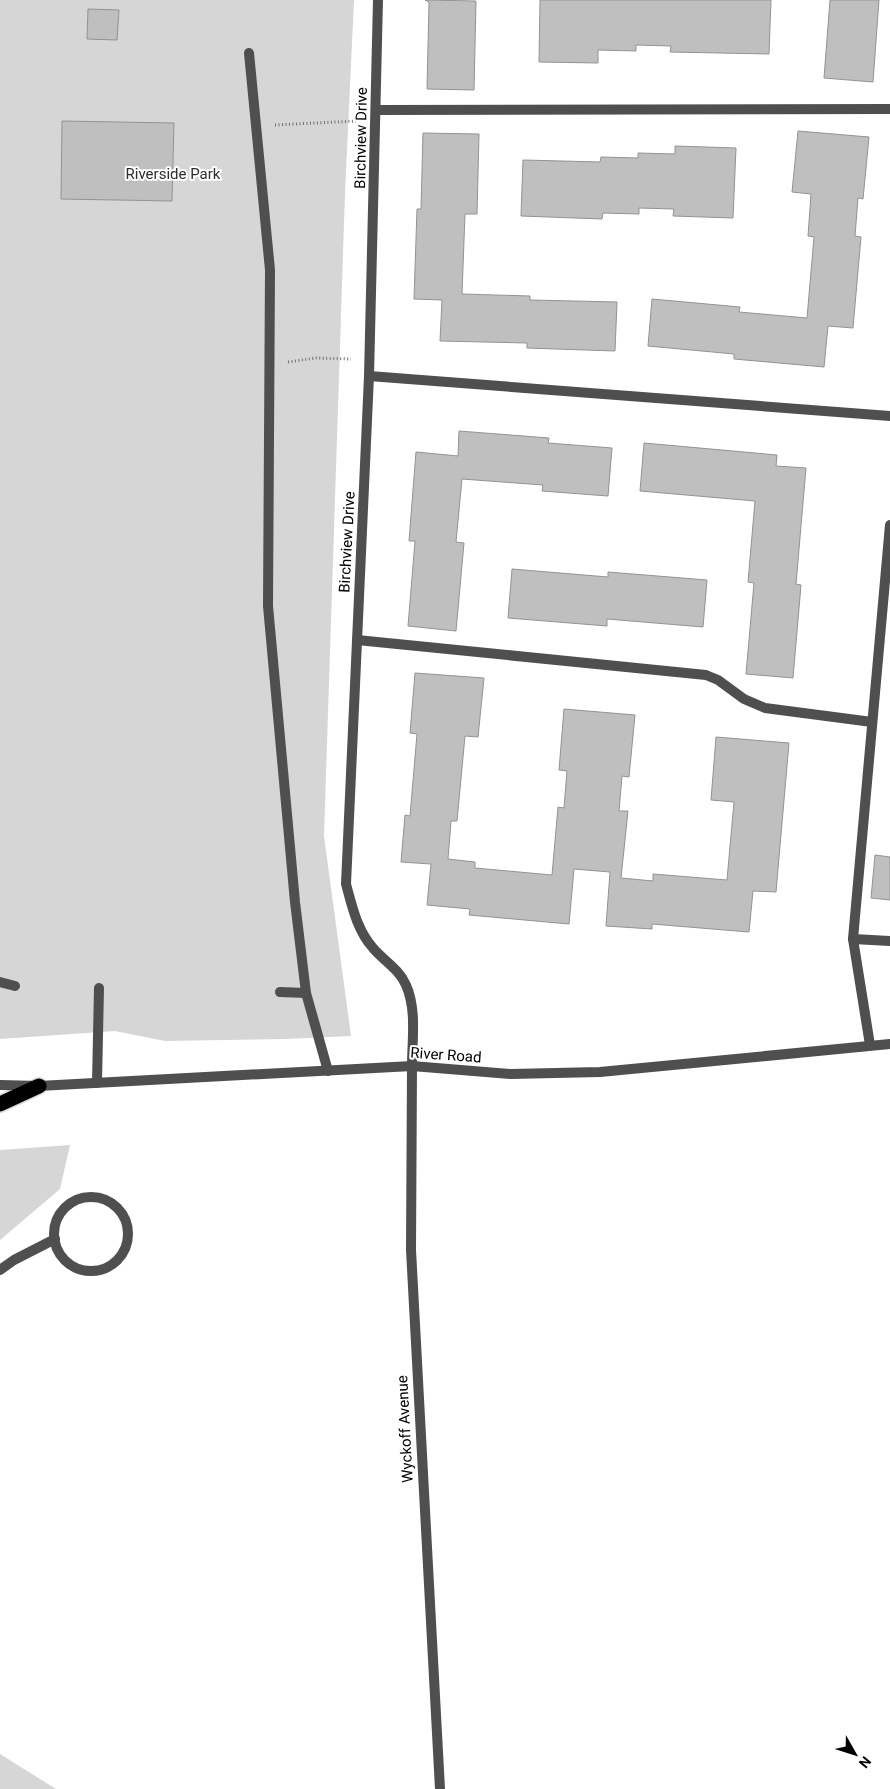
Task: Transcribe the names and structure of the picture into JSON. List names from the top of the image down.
{
  "streets": {
    "street": ["Birchview Drive", "River Road", "Wyckoff Avenue"]
  },
  "crossings": [
    ["Birchview Drive", "River Road"],
    ["Birchview Drive", "Wyckoff Avenue"],
    ["River Road", "Wyckoff Avenue"]
  ],
  "parks": ["Riverside Park"],
  "north": "bottom right"
}
